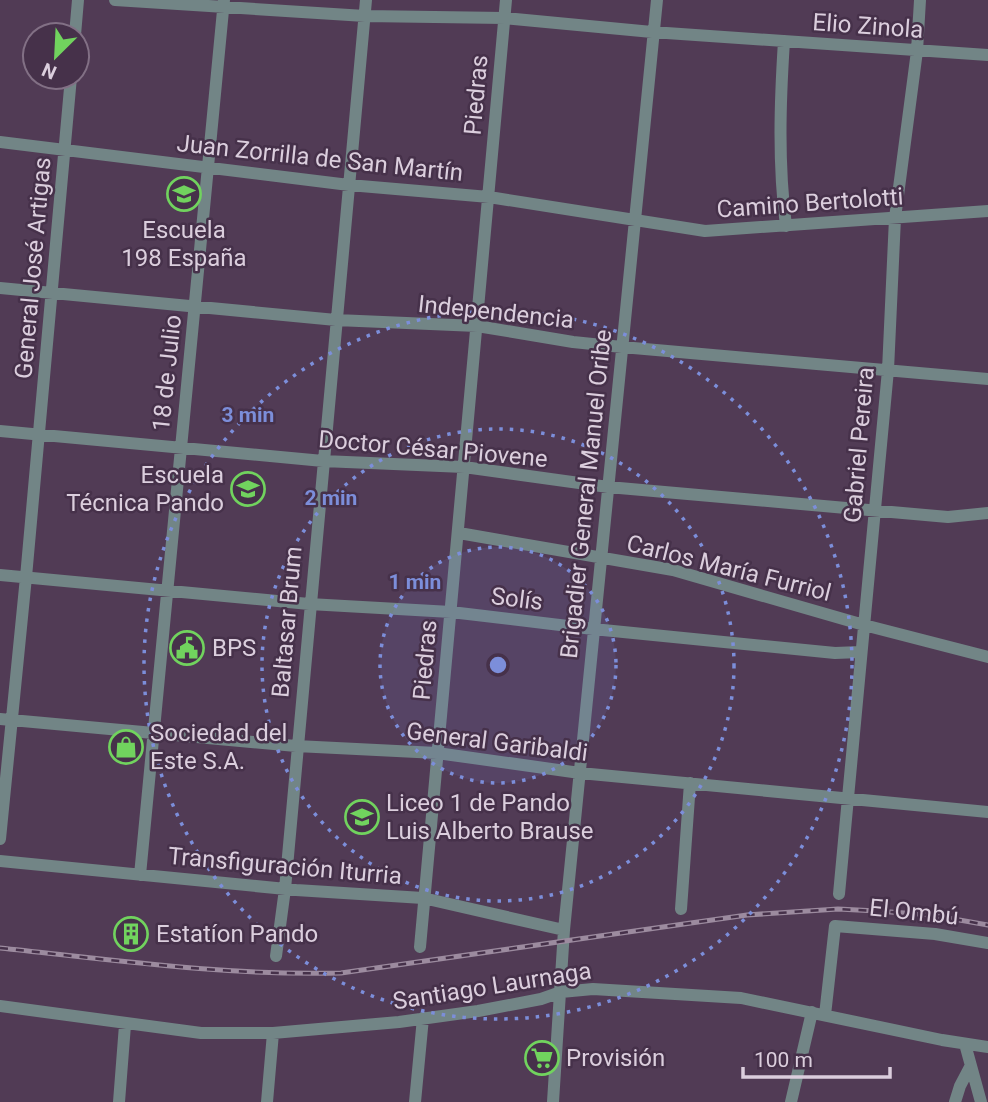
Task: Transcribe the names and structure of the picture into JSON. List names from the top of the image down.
{
  "streets": {
    "street": [
      "Elio Zinola",
      "Piedras",
      "Juan Zorrilla de San Martín",
      "Camino Bertolotti",
      "General José Artigas",
      "Independencia",
      "18 de Julio",
      "Gabriel Pereira",
      "Doctor César Piovene",
      "Brigadier General Manuel Oribe",
      "Carlos María Furriol",
      "Solís",
      "Baltasar Brum",
      "General Garibaldi",
      "Transfiguración Iturria",
      "El Ombú",
      "Santiago Laurnaga"
    ]
  },
  "crossings": [
    ["Elio Zinola", "Piedras"],
    ["Elio Zinola", "18 de Julio"],
    ["Elio Zinola", "Gabriel Pereira"],
    ["Elio Zinola", "Brigadier General Manuel Oribe"],
    ["Elio Zinola", "Baltasar Brum"],
    ["Piedras", "Juan Zorrilla de San Martín"],
    ["Piedras", "Independencia"],
    ["Piedras", "Doctor César Piovene"],
    ["Piedras", "Carlos María Furriol"],
    ["Piedras", "Solís"],
    ["Piedras", "General Garibaldi"],
    ["Piedras", "Transfiguración Iturria"],
    ["Juan Zorrilla de San Martín", "Camino Bertolotti"],
    ["Juan Zorrilla de San Martín", "General José Artigas"],
    ["Juan Zorrilla de San Martín", "18 de Julio"],
    ["Juan Zorrilla de San Martín", "Brigadier General Manuel Oribe"],
    ["Juan Zorrilla de San Martín", "Baltasar Brum"],
    ["Camino Bertolotti", "Gabriel Pereira"],
    ["Camino Bertolotti", "Brigadier General Manuel Oribe"],
    ["General José Artigas", "Independencia"],
    ["General José Artigas", "Doctor César Piovene"],
    ["General José Artigas", "Solís"],
    ["General José Artigas", "General Garibaldi"],
    ["Independencia", "18 de Julio"],
    ["Independencia", "Gabriel Pereira"],
    ["Independencia", "Brigadier General Manuel Oribe"],
    ["Independencia", "Baltasar Brum"],
    ["18 de Julio", "Doctor César Piovene"],
    ["18 de Julio", "Solís"],
    ["18 de Julio", "General Garibaldi"],
    ["18 de Julio", "Transfiguración Iturria"],
    ["Gabriel Pereira", "Doctor César Piovene"],
    ["Gabriel Pereira", "Carlos María Furriol"],
    ["Gabriel Pereira", "Solís"],
    ["Gabriel Pereira", "General Garibaldi"],
    ["Doctor César Piovene", "Brigadier General Manuel Oribe"],
    ["Doctor César Piovene", "Baltasar Brum"],
    ["Brigadier General Manuel Oribe", "Carlos María Furriol"],
    ["Brigadier General Manuel Oribe", "Solís"],
    ["Brigadier General Manuel Oribe", "General Garibaldi"],
    ["Brigadier General Manuel Oribe", "Transfiguración Iturria"],
    ["Brigadier General Manuel Oribe", "Santiago Laurnaga"],
    ["Solís", "Baltasar Brum"],
    ["Baltasar Brum", "General Garibaldi"],
    ["Baltasar Brum", "Transfiguración Iturria"],
    ["El Ombú", "Santiago Laurnaga"]
  ],
  "places": {
    "school or university": ["Escuela 198 España", "Escuela Técnica Pando", "Liceo 1 de Pando Luis Alberto Brause"],
    "public building": ["BPS"],
    "shop": ["Sociedad del Este S.A."],
    "building": ["Estatíon Pando"],
    "supermarket": ["Provisión"]
  },
  "scale_bar": "100 m",
  "north": "bottom left",
  "rings": ["3 min", "2 min", "1 min"]
}
